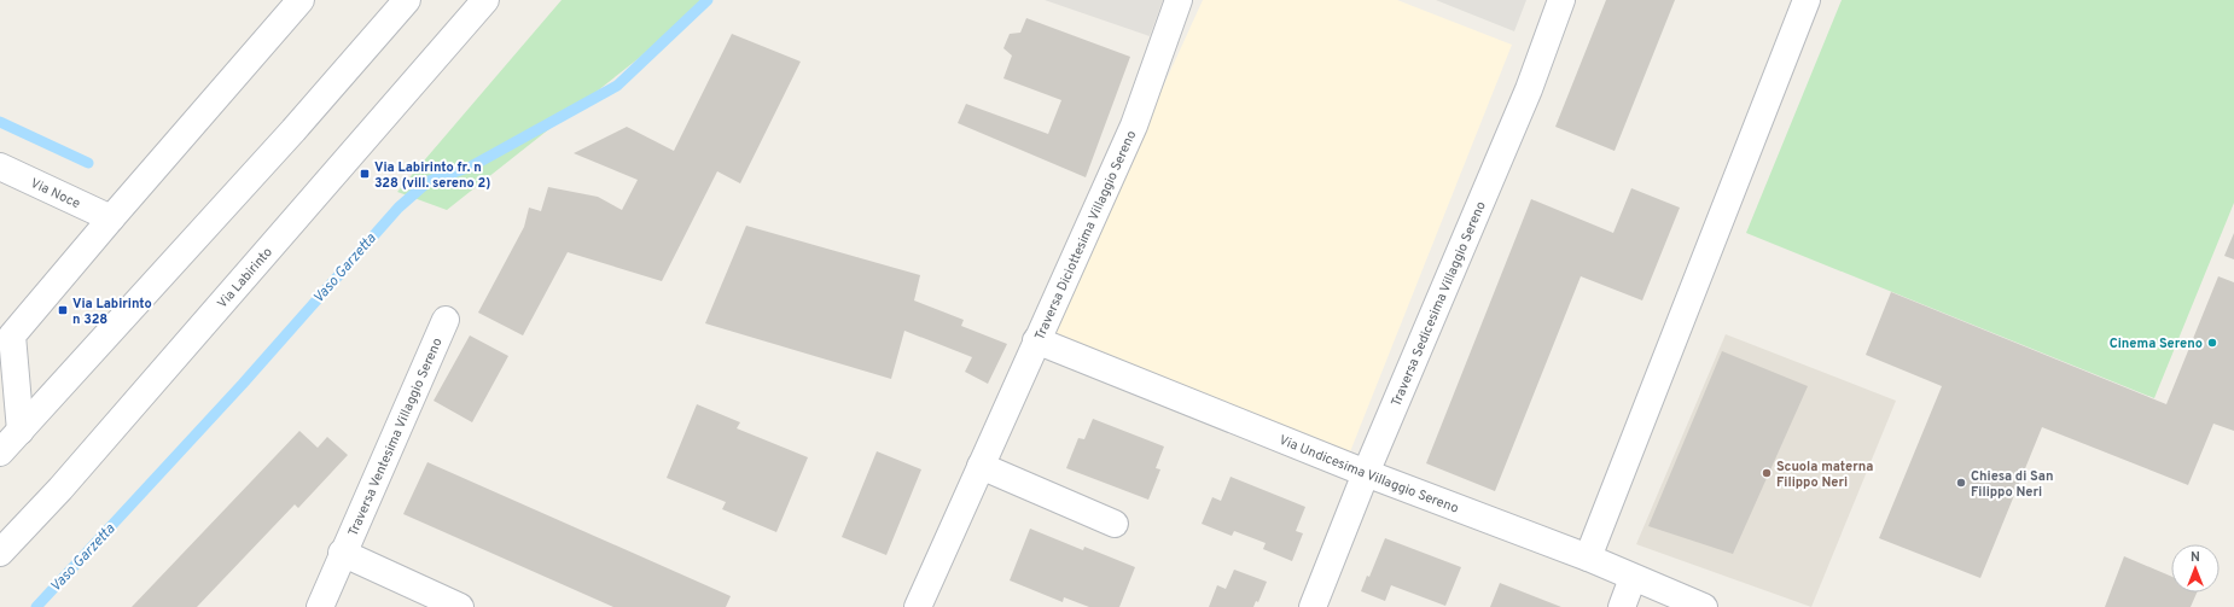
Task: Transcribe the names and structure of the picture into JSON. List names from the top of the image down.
{
  "streets": {
    "street": [
      "Via Noce",
      "Traversa Diciottesima Villaggio Sereno",
      "Via Labirinto",
      "Traversa Sedicesima Villaggio Sereno",
      "Traversa Ventesima Villaggio Sereno",
      "Via Undicesima Villaggio Sereno"
    ]
  },
  "crossings": [
    ["Traversa Diciottesima Villaggio Sereno", "Via Undicesima Villaggio Sereno"],
    ["Traversa Sedicesima Villaggio Sereno", "Via Undicesima Villaggio Sereno"]
  ],
  "water": ["Vaso Garzetta"],
  "places": {
    "transit": ["Via Labirinto fr. n 328 (vill. sereno 2)", "Via Labirinto n 328"],
    "other": ["Cinema Sereno", "Scuola materna Filippo Neri", "Chiesa di San Filippo Neri"]
  },
  "north": "top"
}
